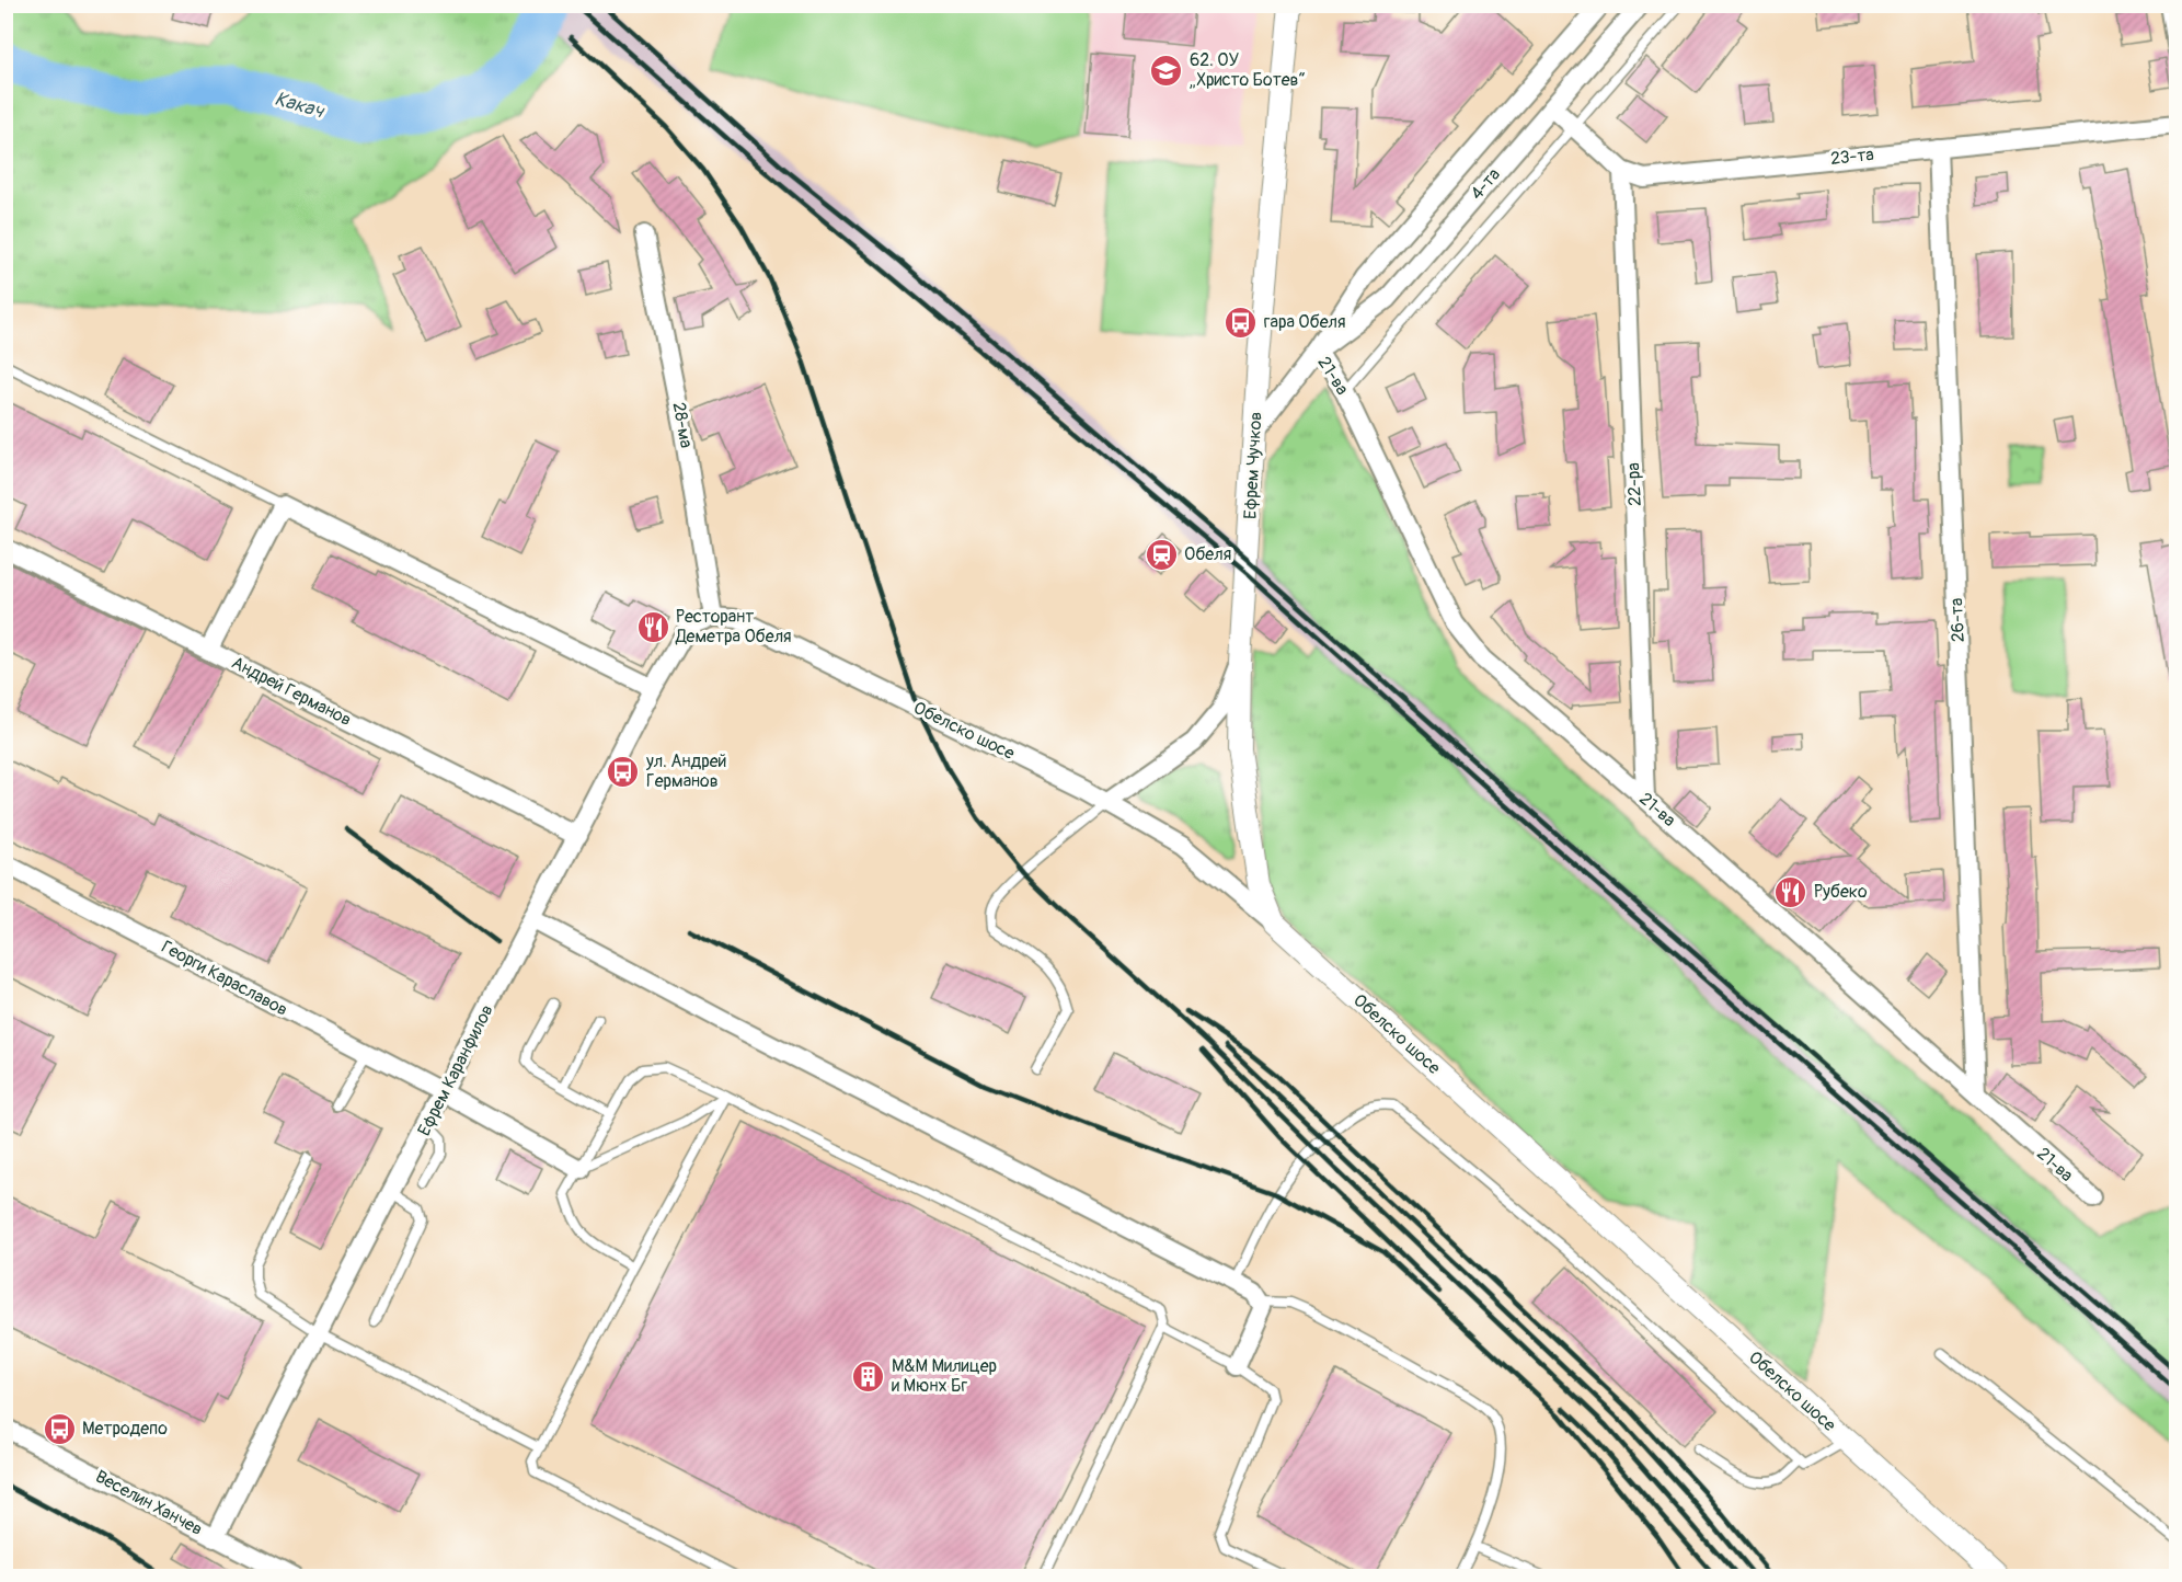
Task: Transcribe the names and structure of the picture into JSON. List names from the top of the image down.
{
  "streets": {
    "street": [
      "23-та",
      "4-та",
      "21-ва",
      "28-ма",
      "Ефрем Чучков",
      "22-ра",
      "26-та",
      "Андрей Германов",
      "Обелско шосе",
      "Георги Караславов",
      "Ефрем Каранфилов",
      "Веселин Ханчев"
    ]
  },
  "crossings": [
    ["23-та", "22-ра"],
    ["23-та", "26-та"],
    ["4-та", "21-ва"],
    ["4-та", "Ефрем Чучков"],
    ["21-ва", "22-ра"],
    ["21-ва", "26-та"],
    ["28-ма", "Обелско шосе"],
    ["28-ма", "Ефрем Каранфилов"],
    ["Ефрем Чучков", "Обелско шосе"],
    ["Андрей Германов", "Ефрем Каранфилов"],
    ["Обелско шосе", "Ефрем Каранфилов"],
    ["Георги Караславов", "Ефрем Каранфилов"],
    ["Ефрем Каранфилов", "Веселин Ханчев"]
  ],
  "water": ["Какач"],
  "places": {
    "school or university": ["62. ОУ „Христо Ботев“"],
    "bus stop": ["гара Обеля", "ул. Андрей Германов", "Метродепо"],
    "station": ["Обеля"],
    "restaurant": ["Ресторант Деметра Обеля", "Рубеко"],
    "building": ["М&M Mилицер и Мюнх Бг"]
  }
}
